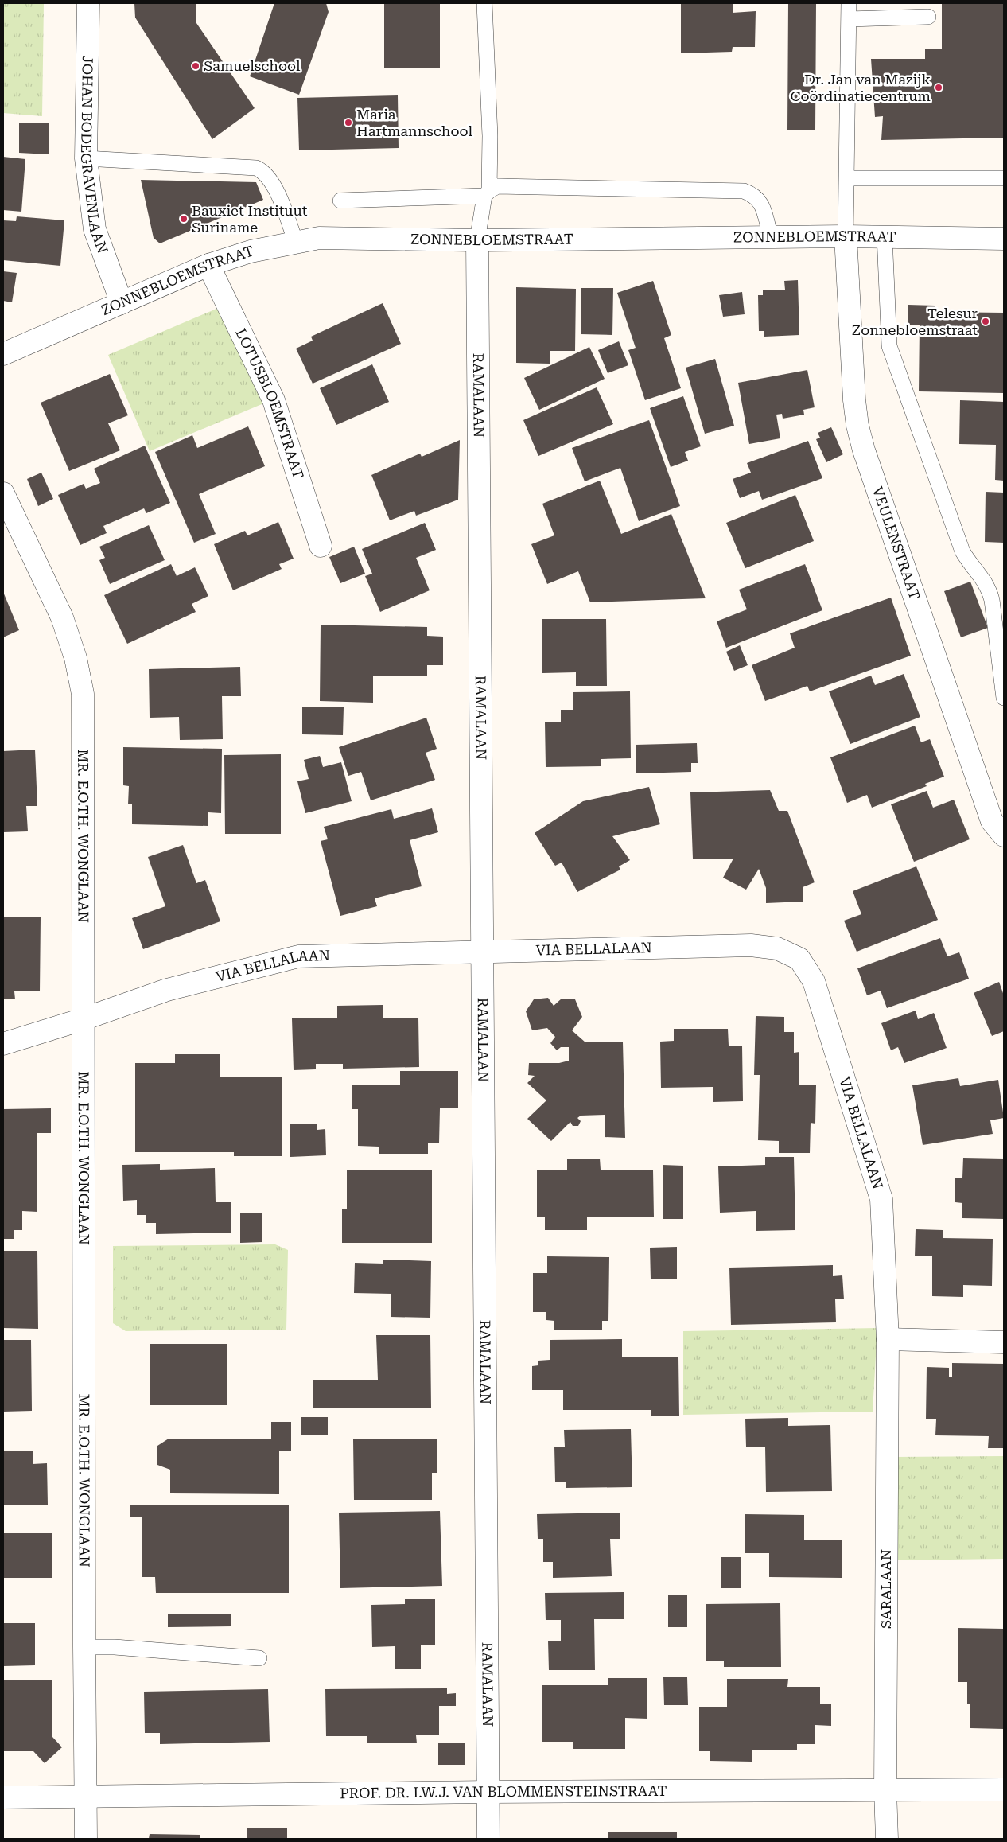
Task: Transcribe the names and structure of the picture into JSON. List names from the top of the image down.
{
  "streets": {
    "street": [
      "JOHAN BODEGRAVENLAAN",
      "ZONNEBLOEMSTRAAT",
      "RAMALAAN",
      "LOTUSBLOEMSTRAAT",
      "VEULENSTRAAT",
      "MR. E.O.TH. WONGLAAN",
      "VIA BELLALAAN",
      "SARALAAN",
      "PROF. DR. I.W.J. VAN BLOMMENSTEINSTRAAT"
    ]
  },
  "crossings": [
    ["JOHAN BODEGRAVENLAAN", "ZONNEBLOEMSTRAAT"],
    ["ZONNEBLOEMSTRAAT", "RAMALAAN"],
    ["ZONNEBLOEMSTRAAT", "LOTUSBLOEMSTRAAT"],
    ["ZONNEBLOEMSTRAAT", "VEULENSTRAAT"],
    ["RAMALAAN", "VIA BELLALAAN"],
    ["RAMALAAN", "PROF. DR. I.W.J. VAN BLOMMENSTEINSTRAAT"],
    ["MR. E.O.TH. WONGLAAN", "VIA BELLALAAN"],
    ["MR. E.O.TH. WONGLAAN", "PROF. DR. I.W.J. VAN BLOMMENSTEINSTRAAT"],
    ["VIA BELLALAAN", "SARALAAN"],
    ["SARALAAN", "PROF. DR. I.W.J. VAN BLOMMENSTEINSTRAAT"]
  ],
  "places": [
    "Samuelschool",
    "Dr. Jan van Mazijk Coördinatiecentrum",
    "Maria Hartmannschool",
    "Bauxiet Instituut Suriname",
    "Telesur Zonnebloemstraat"
  ]
}
